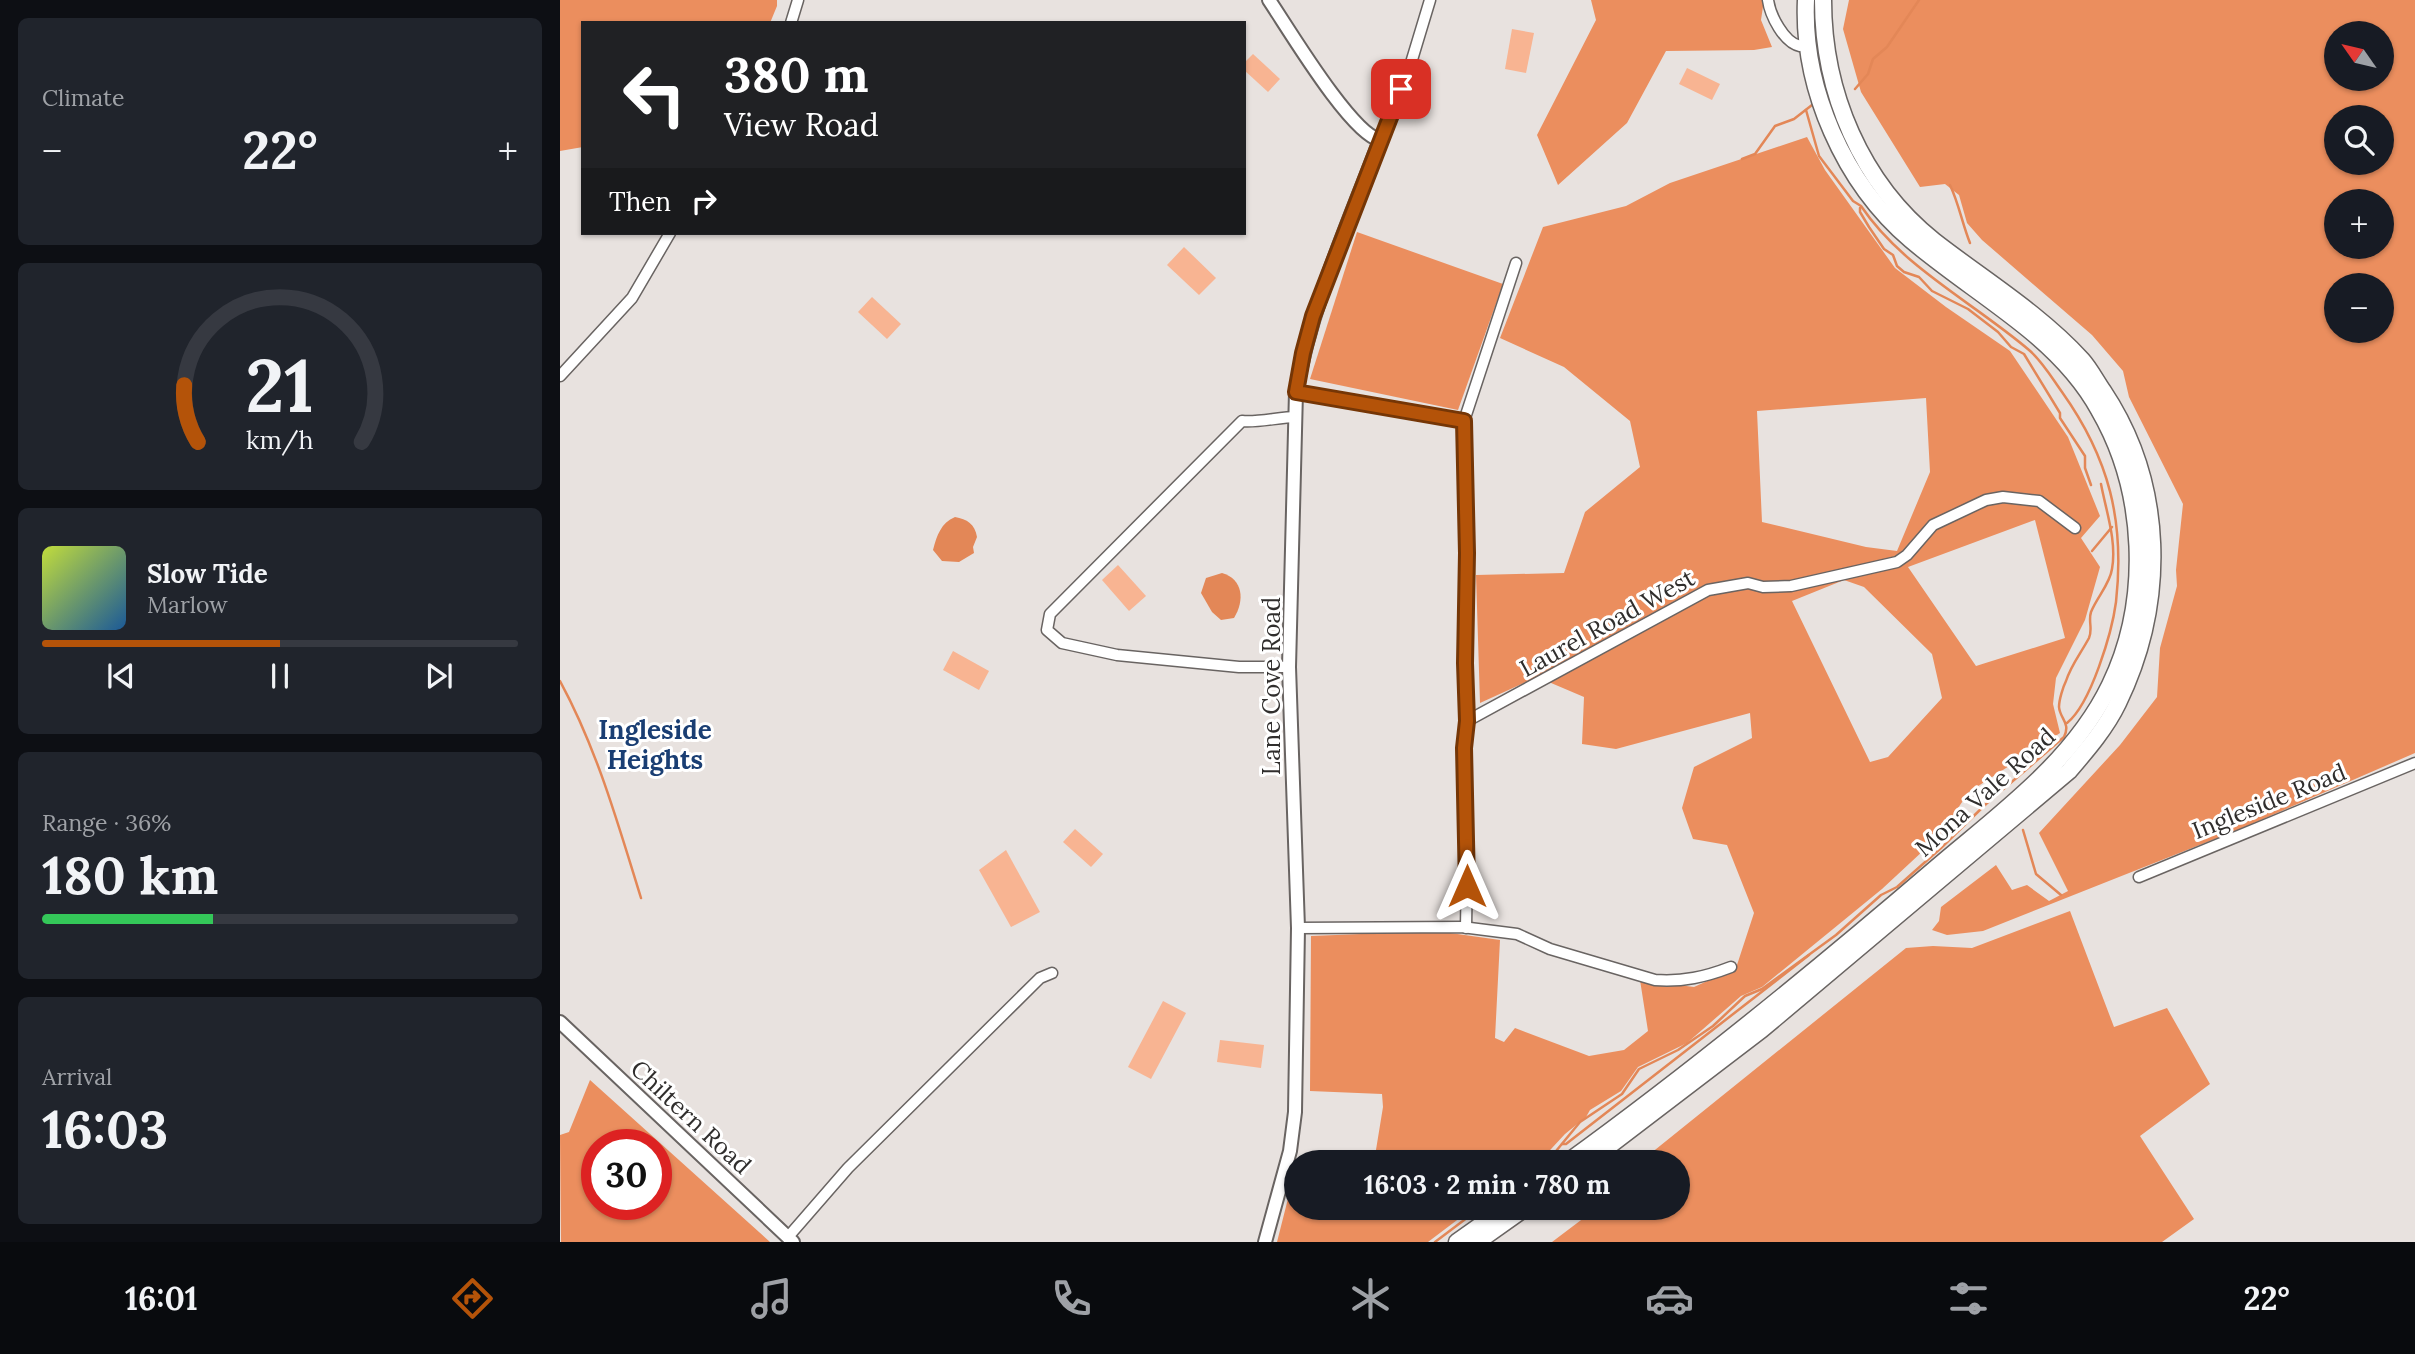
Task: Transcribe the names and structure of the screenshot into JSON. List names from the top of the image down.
{
  "streets": {
    "highway": ["Mona Vale Road"],
    "street": [
      "Laurel Road West",
      "Lane Cove Road",
      "Ingleside Road",
      "Chiltern Road"
    ]
  },
  "districts": ["Ingleside Heights"],
  "north": "top left",
  "page": {
    "tile": [
      "Climate",
      ["Range · 36%", "180 km"],
      ["Arrival", "16:03"]
    ],
    "map_buttons": ["+", "−"],
    "turn": ["380 m", "View Road"],
    "heat": ["−", "22°", "+"],
    "then": "Then",
    "song": ["Slow Tide", "Marlow"],
    "limit": "30",
    "trip": "16:03 · 2 min · 780 m",
    "tabs": ["16:01", "22°"],
    "gauge": ["21", "km/h"]
  }
}
